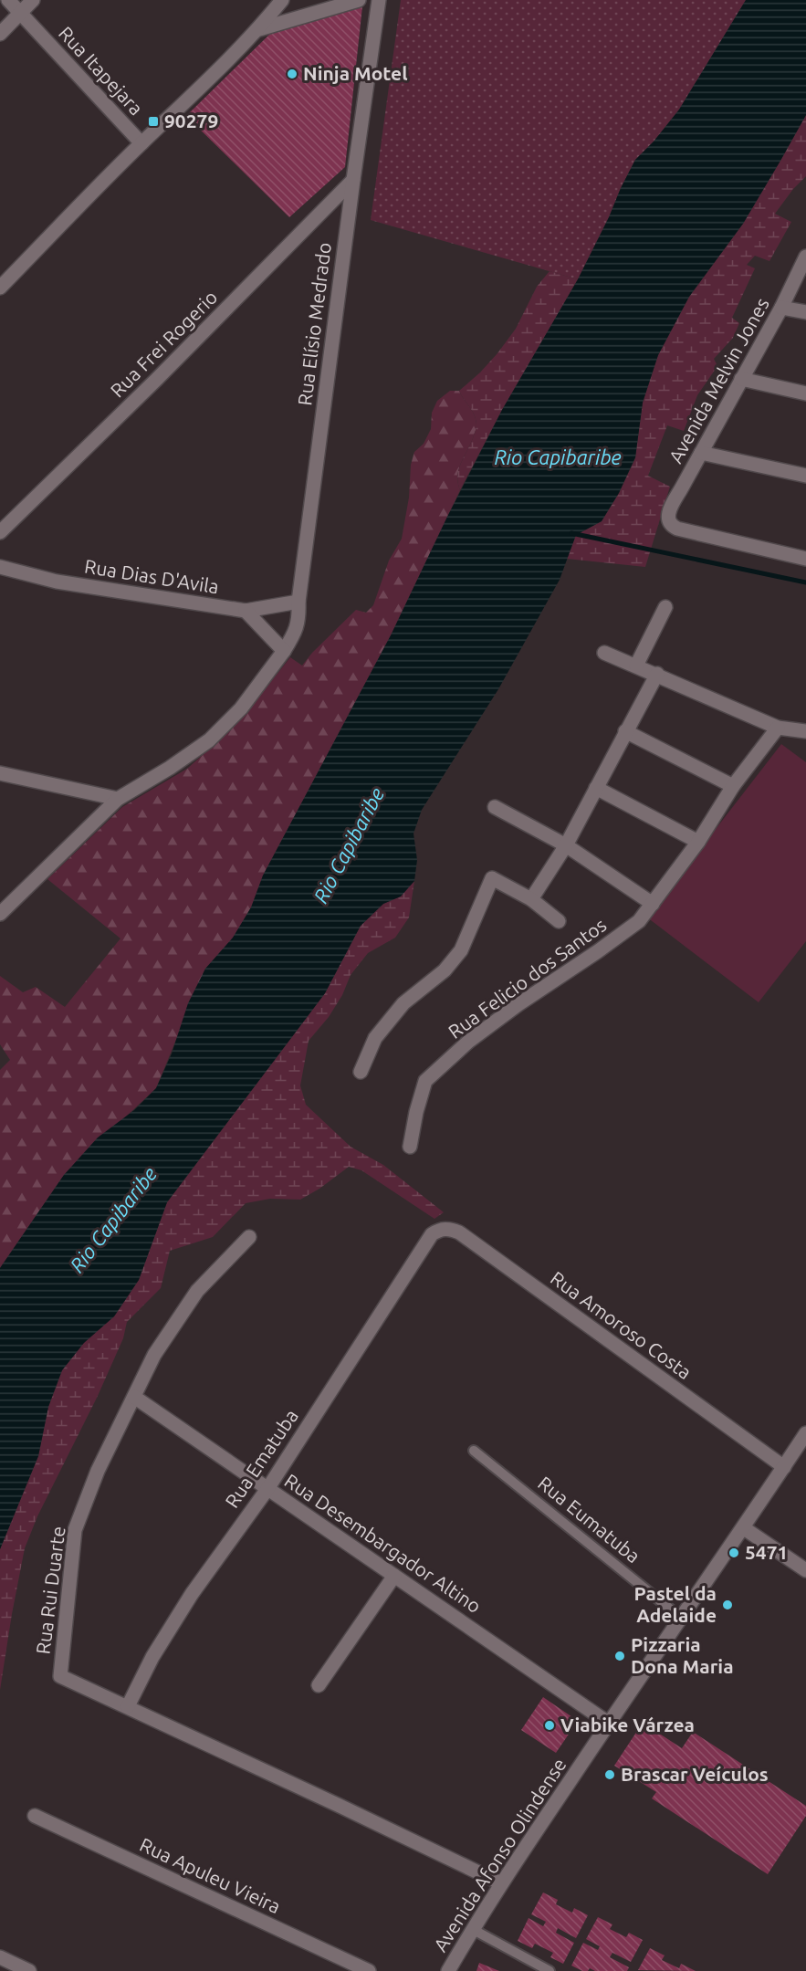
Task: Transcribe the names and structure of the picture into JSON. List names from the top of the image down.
{
  "streets": {
    "street": [
      "Rua Itapejara",
      "Rua Elísio Medrado",
      "Rua Frei Rogerio",
      "Avenida Melvin Jones",
      "Rua Dias D'Avila",
      "Rua Felicio dos Santos",
      "Rua Amoroso Costa",
      "Rua Ematuba",
      "Rua Desembargador Altino",
      "Rua Rui Duarte",
      "Avenida Afonso Olindense",
      "Rua Apuleu Vieira"
    ],
    "lane": ["Rua Eumatuba"]
  },
  "crossings": [
    ["Rua Elísio Medrado", "Rua Frei Rogerio"],
    ["Rua Elísio Medrado", "Rua Dias D'Avila"],
    ["Rua Amoroso Costa", "Rua Ematuba"],
    ["Rua Amoroso Costa", "Avenida Afonso Olindense"],
    ["Rua Ematuba", "Rua Desembargador Altino"],
    ["Rua Ematuba", "Rua Rui Duarte"],
    ["Rua Eumatuba", "Avenida Afonso Olindense"],
    ["Rua Desembargador Altino", "Rua Rui Duarte"],
    ["Rua Desembargador Altino", "Avenida Afonso Olindense"],
    ["Rua Rui Duarte", "Avenida Afonso Olindense"]
  ],
  "water": ["Rio Capibaribe"],
  "places": {
    "other": [
      "Ninja Motel",
      "5471",
      "Pastel da Adelaide",
      "Pizzaria Dona Maria",
      "Viabike Várzea",
      "Brascar Veículos"
    ],
    "transit": ["90279"]
  }
}
